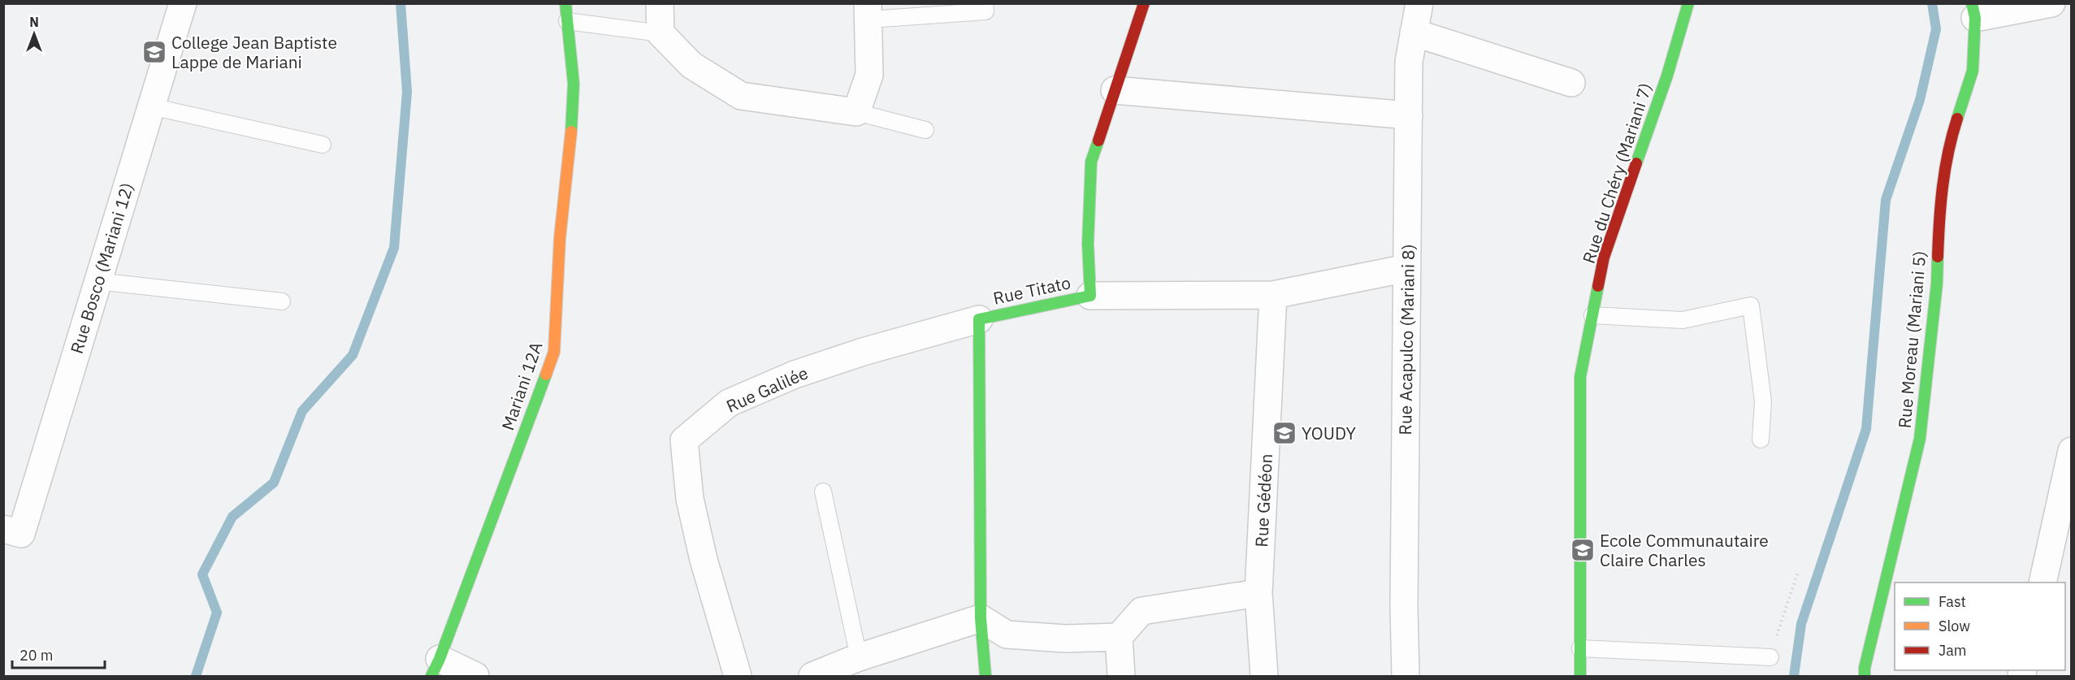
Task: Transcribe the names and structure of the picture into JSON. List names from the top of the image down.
{
  "streets": {
    "street": [
      "Rue du Chéry (Mariani 7)",
      "Rue Bosco (Mariani 12)",
      "Rue Titato",
      "Rue Acapulco (Mariani 8)",
      "Rue Moreau (Mariani 5)",
      "Mariani 12A",
      "Rue Galilée",
      "Rue Gédéon"
    ]
  },
  "crossings": [
    ["Rue Titato", "Rue Galilée"]
  ],
  "places": {
    "school or university": ["College Jean Baptiste Lappe de Mariani", "YOUDY", "Ecole Communautaire Claire Charles"]
  },
  "legend": ["Fast", "Slow", "Jam"],
  "scale_bar": "20 m",
  "north": "top"
}
